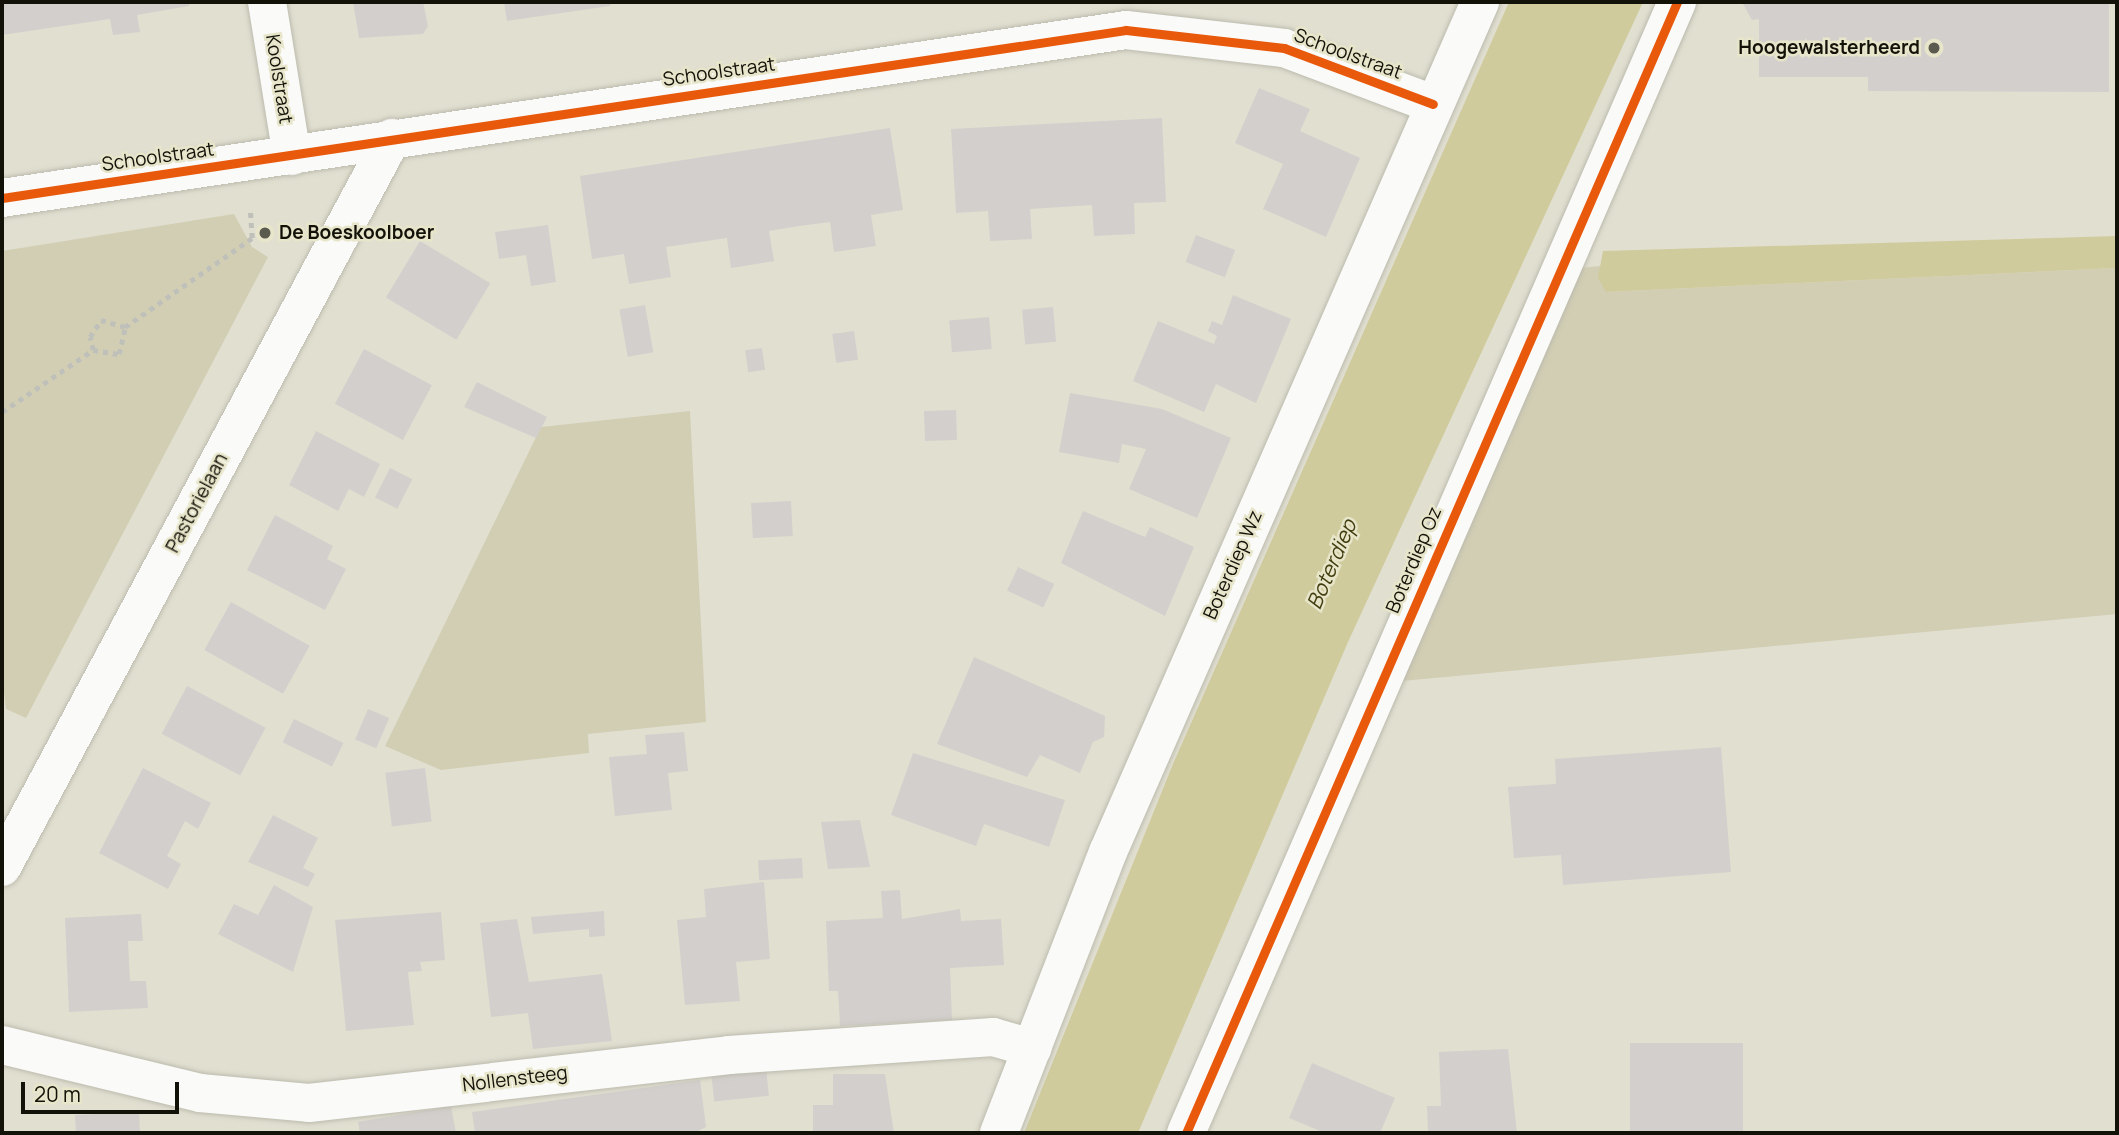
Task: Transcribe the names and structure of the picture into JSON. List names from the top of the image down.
{
  "streets": {
    "street": [
      "Schoolstraat",
      "Koolstraat",
      "Pastorielaan",
      "Boterdiep Oz",
      "Boterdiep Wz",
      "Nollensteeg"
    ]
  },
  "crossings": [
    ["Schoolstraat", "Koolstraat"],
    ["Schoolstraat", "Pastorielaan"],
    ["Schoolstraat", "Boterdiep Wz"],
    ["Boterdiep Wz", "Nollensteeg"]
  ],
  "water": ["Boterdiep"],
  "places": ["Hoogewalsterheerd", "De Boeskoolboer"],
  "scale_bar": "20 m"
}
